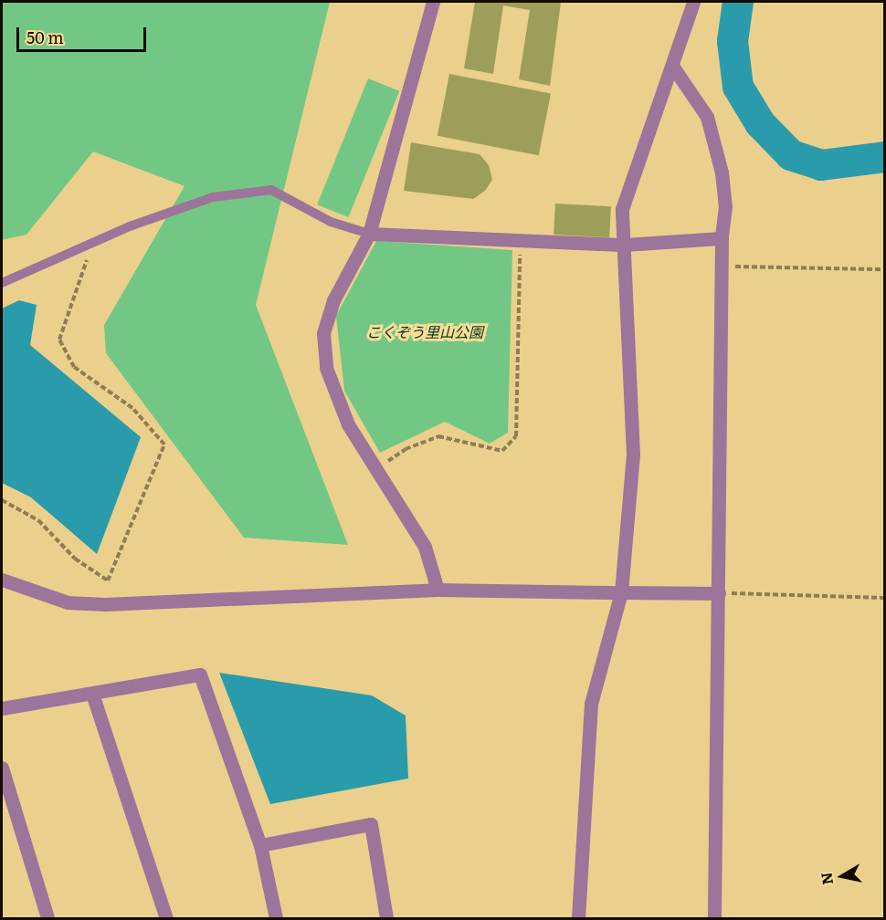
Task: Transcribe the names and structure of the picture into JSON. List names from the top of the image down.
{
  "parks": ["こくぞう里山公園"],
  "scale_bar": "50 m",
  "north": "left"
}
